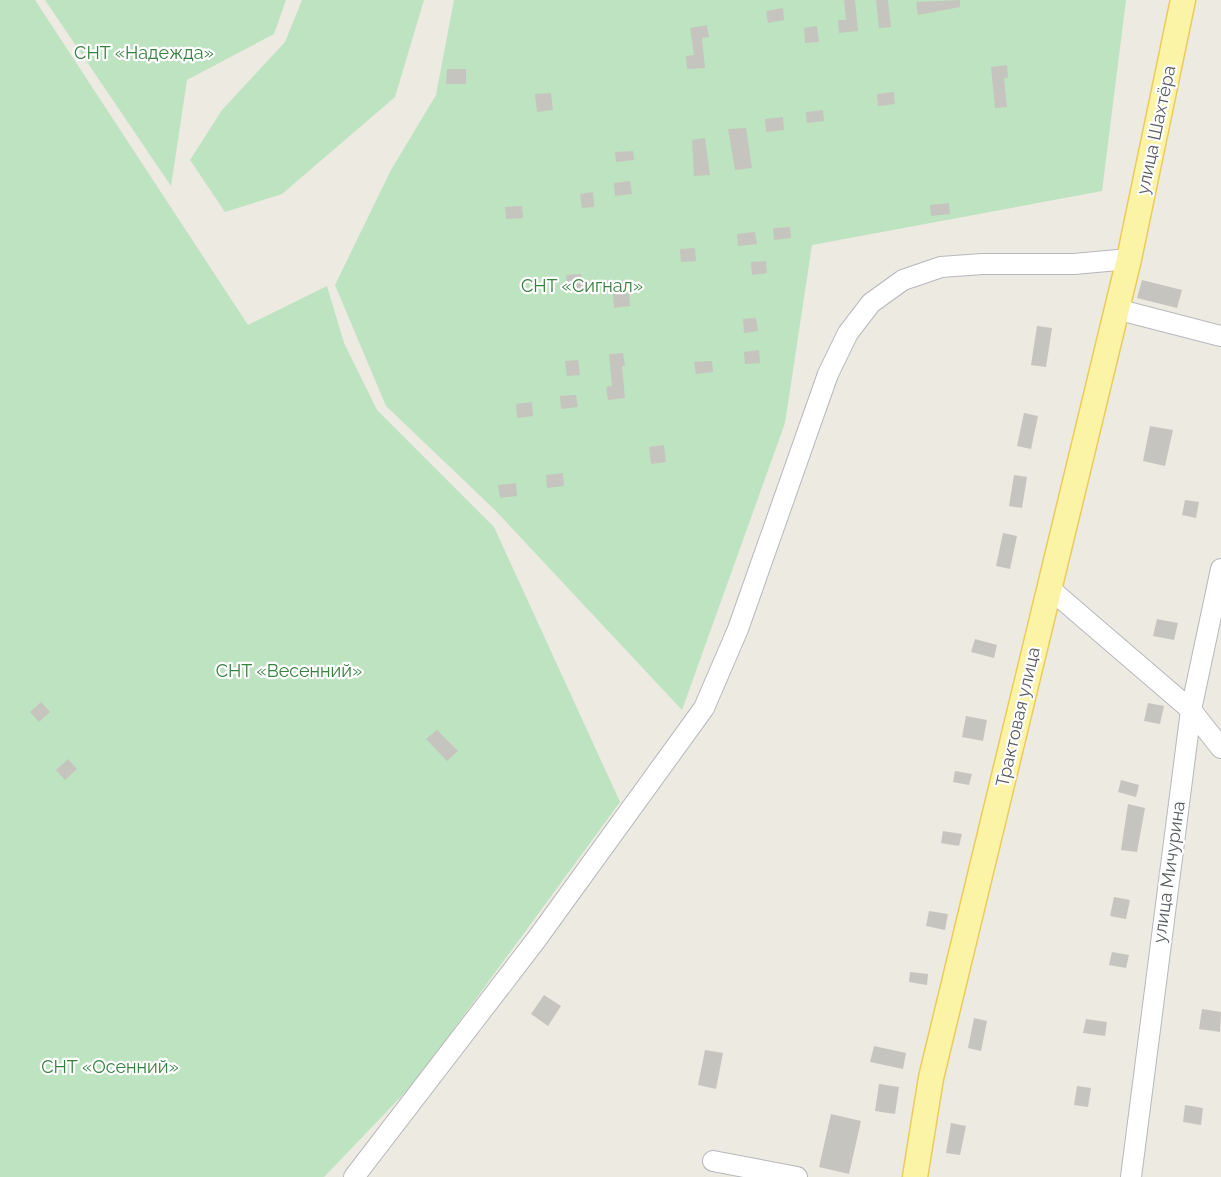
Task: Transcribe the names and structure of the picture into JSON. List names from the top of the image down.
{
  "streets": {
    "main road": ["улица Шахтёра", "Трактовая улица"],
    "street": ["улица Мичурина"]
  },
  "crossings": [
    ["улица Шахтёра", "Трактовая улица"]
  ],
  "parks": [
    "СНТ «Надежда»",
    "СНТ «Сигнал»",
    "СНТ «Весенний»",
    "СНТ «Осенний»"
  ]
}
